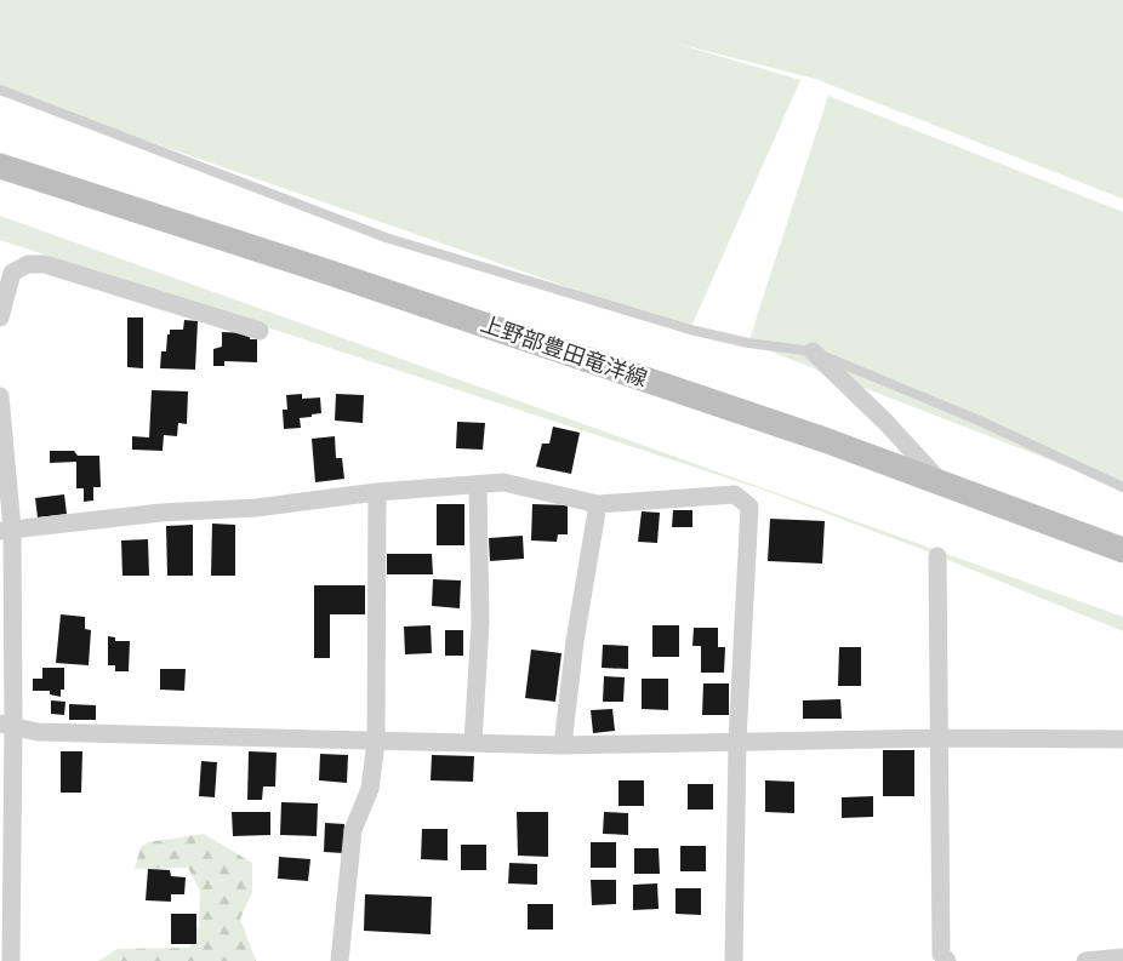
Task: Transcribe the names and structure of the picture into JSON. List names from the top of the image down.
{
  "streets": {
    "main road": ["上野部豊田竜洋線"]
  }
}
